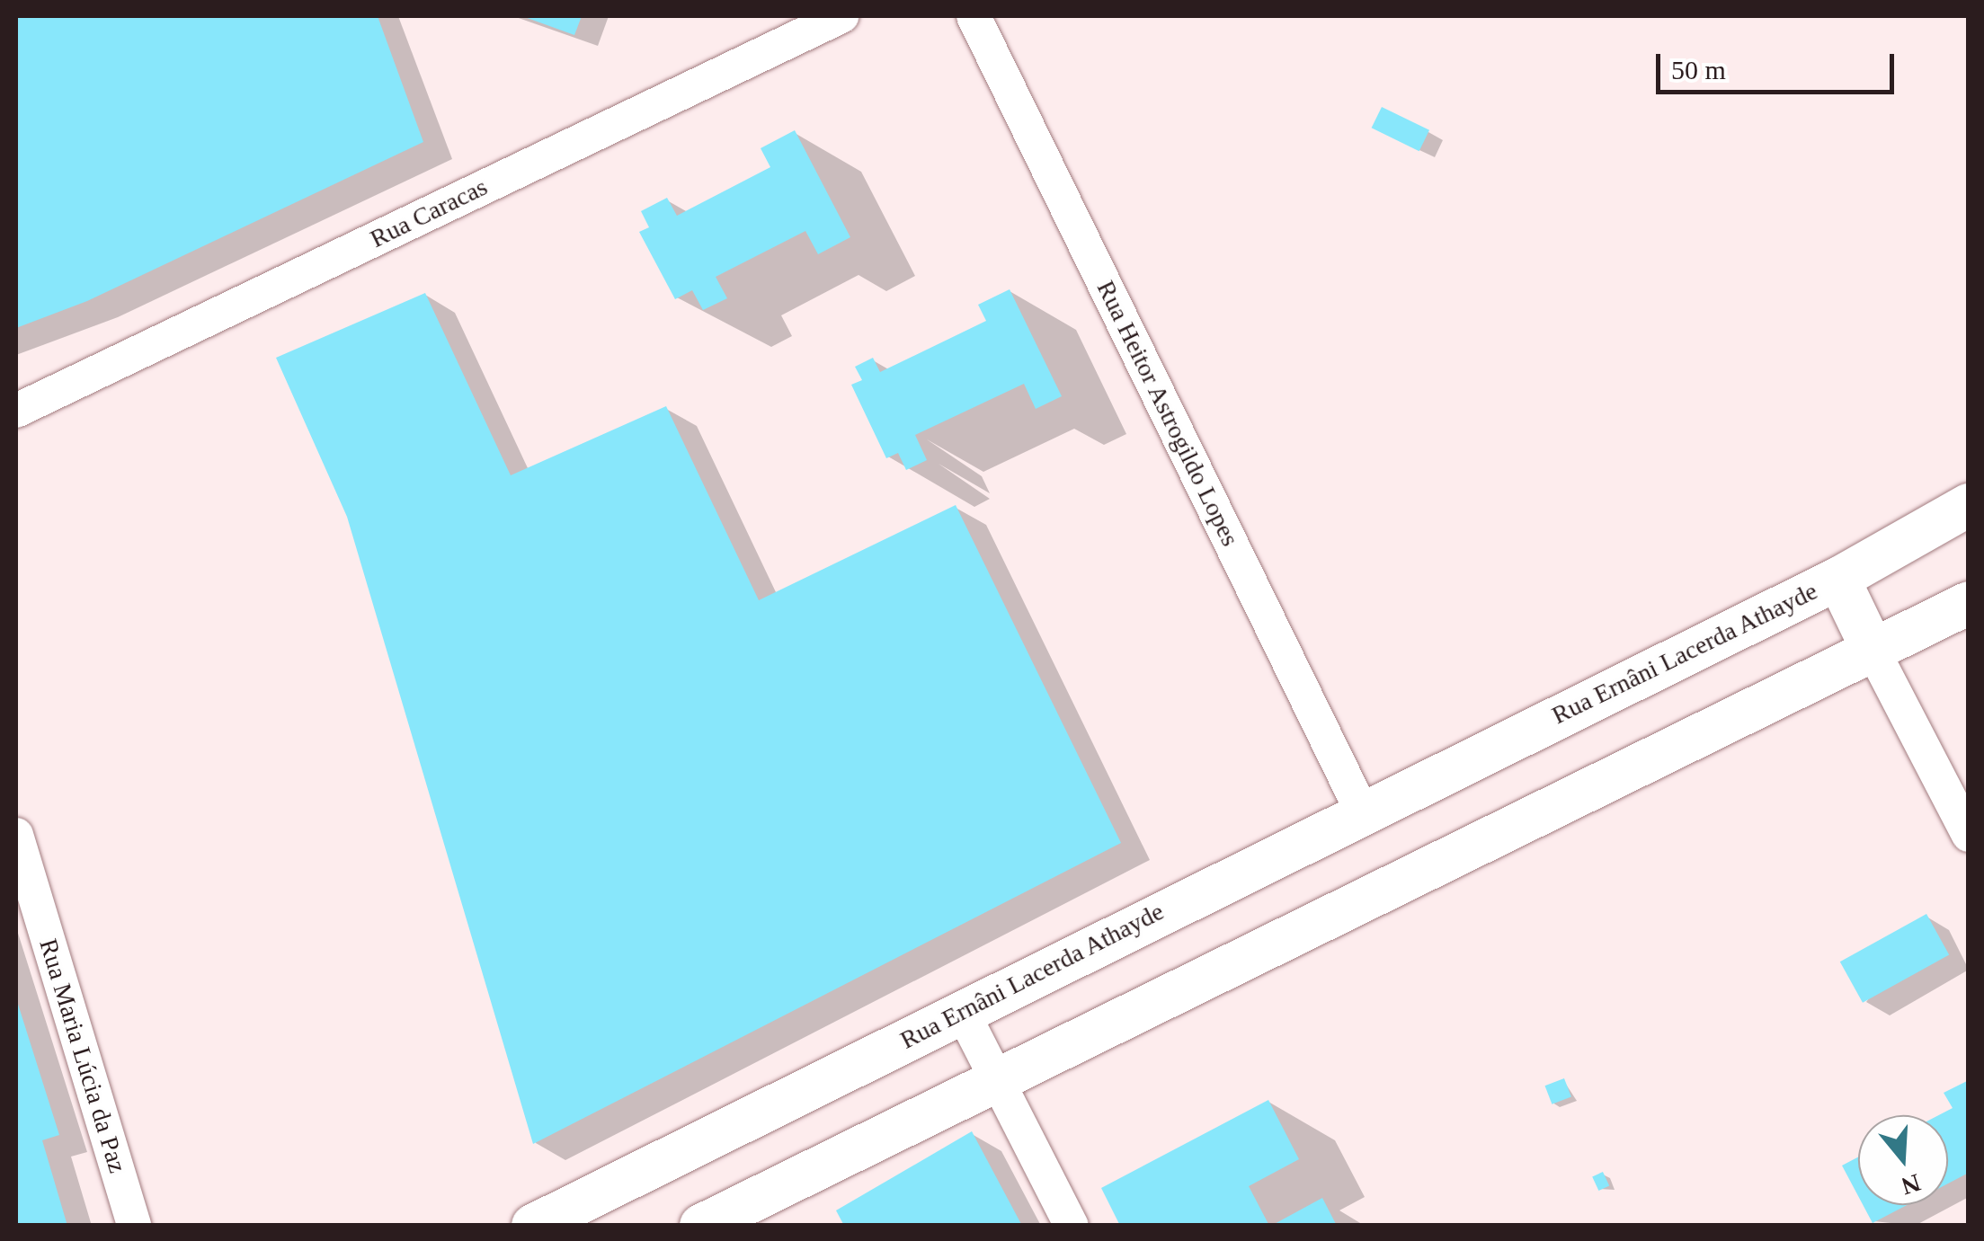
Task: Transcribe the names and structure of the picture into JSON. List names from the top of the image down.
{
  "streets": {
    "street": [
      "Rua Caracas",
      "Rua Heitor Astrogildo Lopes",
      "Rua Ernâni Lacerda Athayde",
      "Rua Maria Lúcia da Paz"
    ]
  },
  "crossings": [
    ["Rua Heitor Astrogildo Lopes", "Rua Ernâni Lacerda Athayde"]
  ],
  "scale_bar": "50 m",
  "north": "bottom"
}
